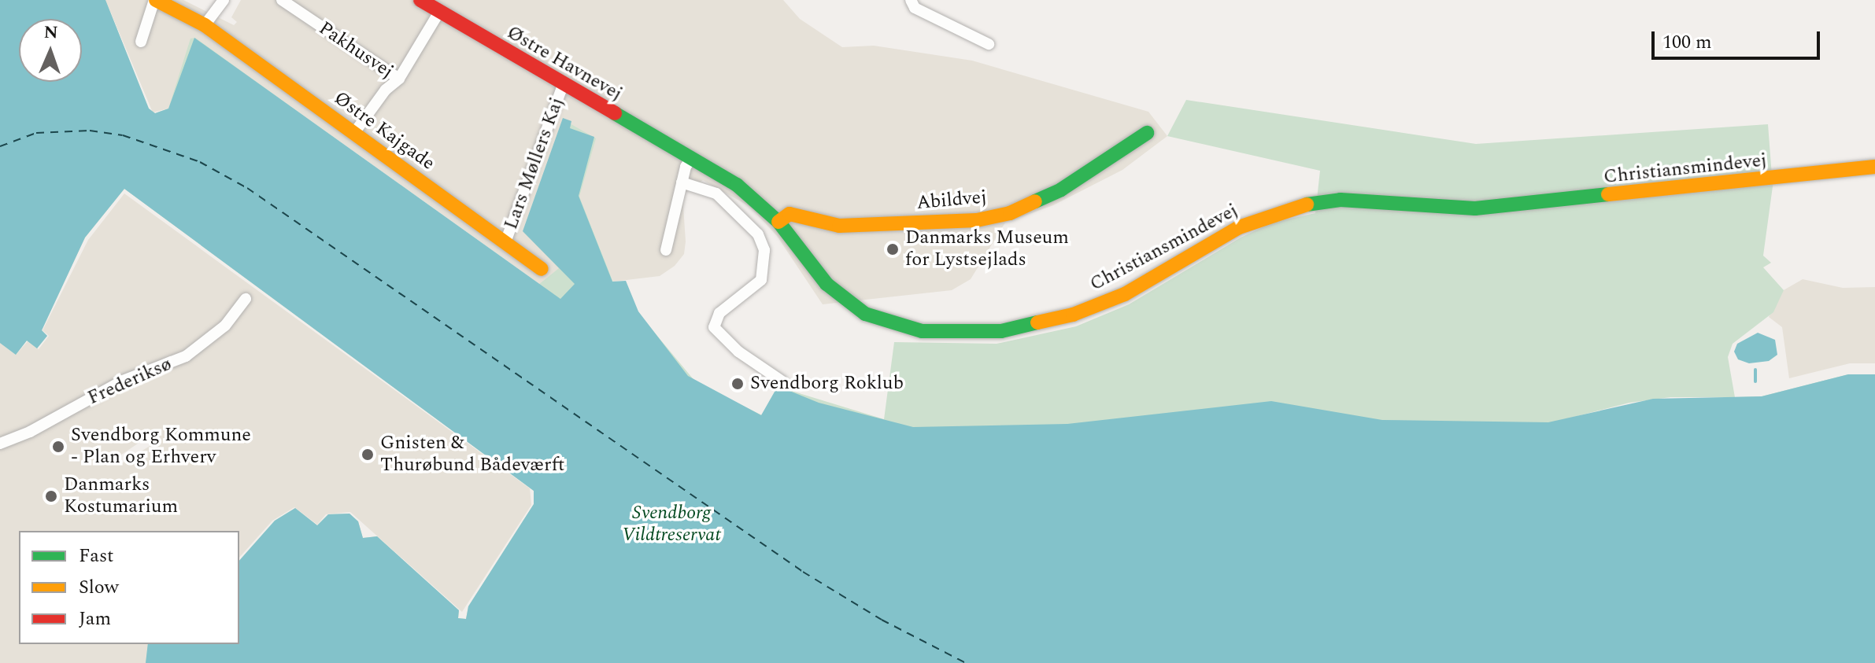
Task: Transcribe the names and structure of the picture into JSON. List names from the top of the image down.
{
  "streets": {
    "street": [
      "Pakhusvej",
      "Østre Havnevej",
      "Østre Kajgade",
      "Lars Møllers Kaj",
      "Christiansmindevej",
      "Abildvej",
      "Frederiksø"
    ]
  },
  "crossings": [
    ["Østre Havnevej", "Lars Møllers Kaj"],
    ["Østre Havnevej", "Christiansmindevej"],
    ["Østre Havnevej", "Abildvej"],
    ["Østre Kajgade", "Lars Møllers Kaj"],
    ["Christiansmindevej", "Abildvej"]
  ],
  "parks": ["Svendborg Vildtreservat"],
  "places": [
    "Danmarks Museum for Lystsejlads",
    "Svendborg Roklub",
    "Svendborg Kommune - Plan og Erhverv",
    "Gnisten & Thurøbund Bådeværft",
    "Danmarks Kostumarium"
  ],
  "legend": ["Fast", "Slow", "Jam"],
  "scale_bar": "100 m",
  "north": "top"
}
